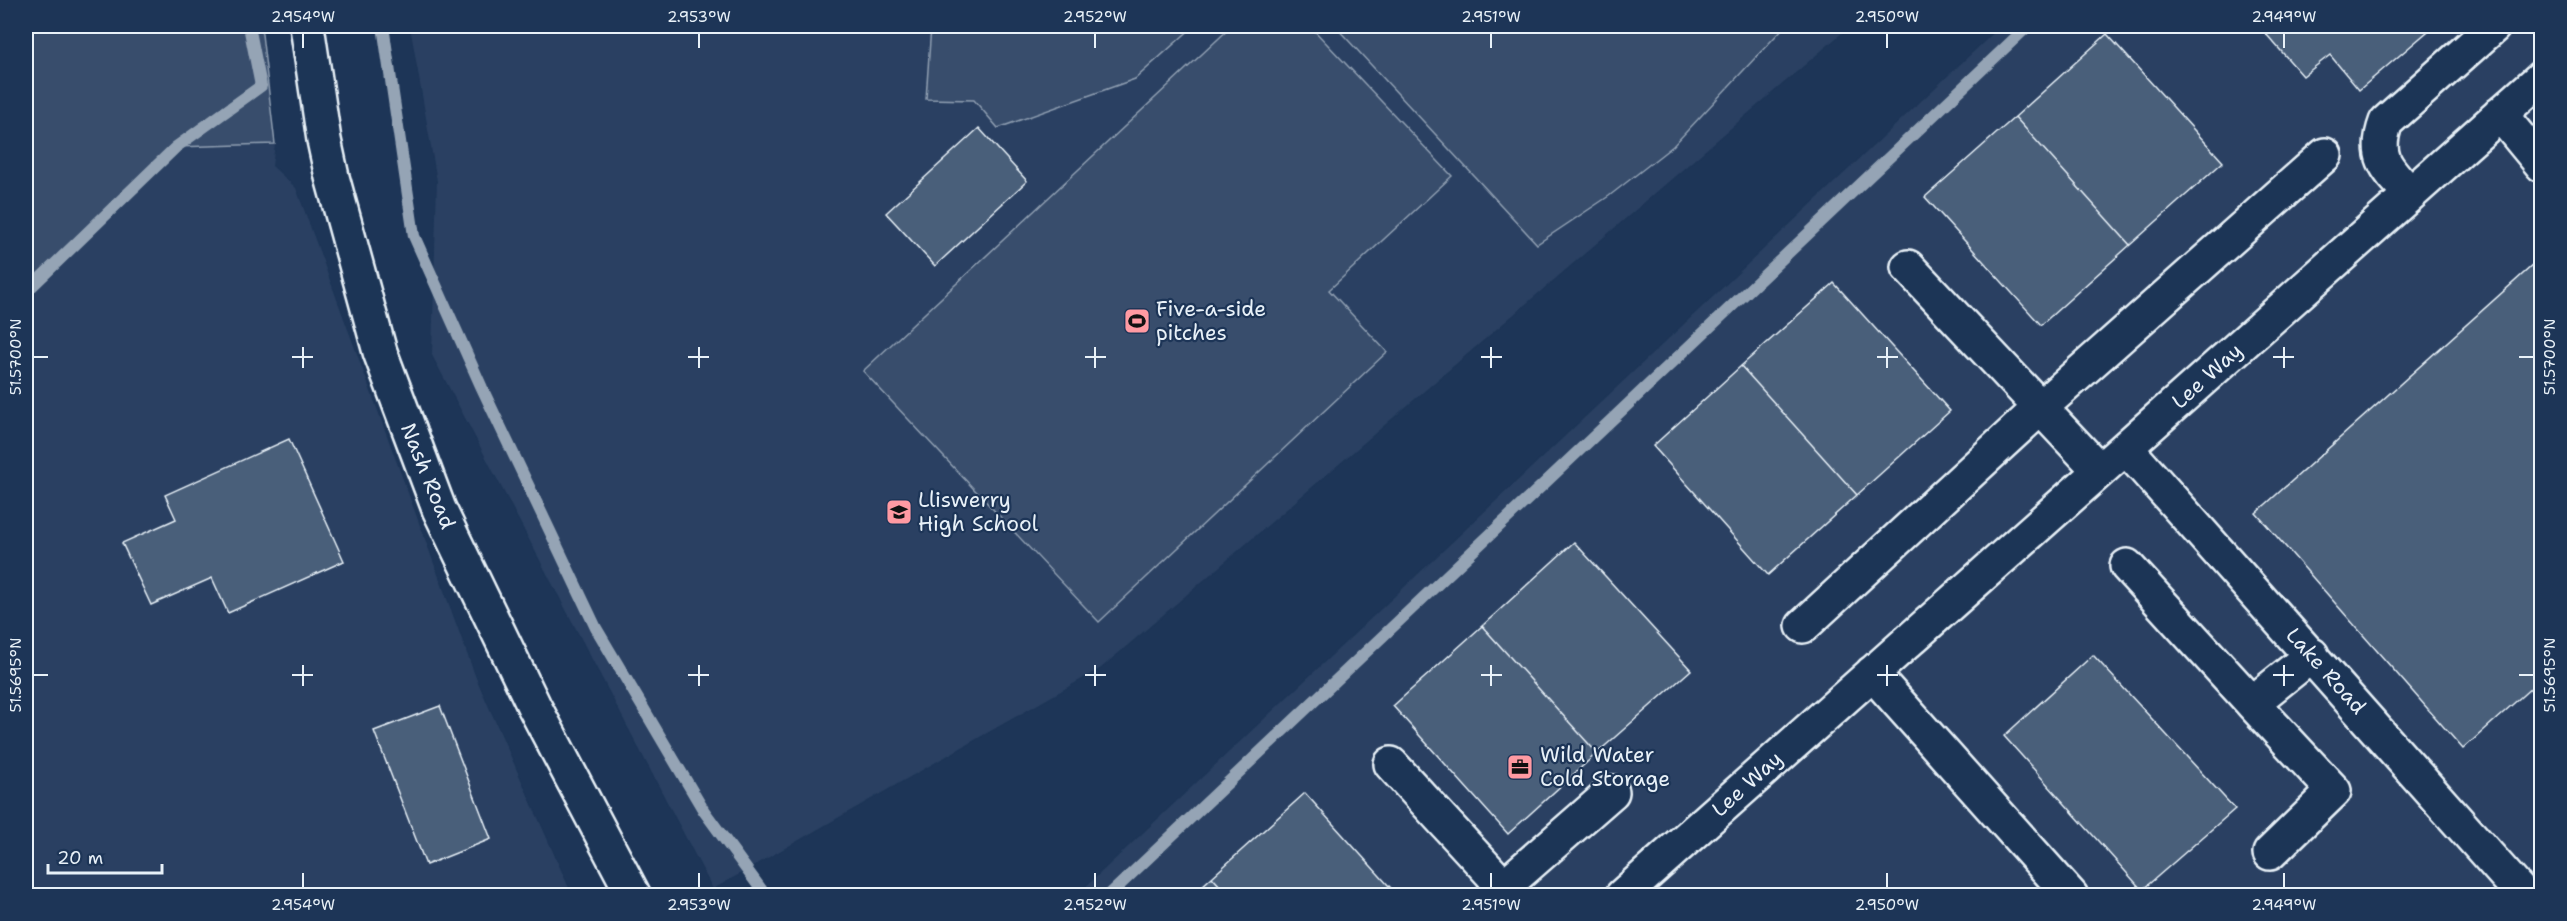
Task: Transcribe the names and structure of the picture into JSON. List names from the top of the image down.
{
  "streets": {
    "street": ["Lee Way", "Nash Road", "Lake Road"]
  },
  "crossings": [
    ["Lee Way", "Lake Road"]
  ],
  "places": {
    "sports": ["Five-a-side pitches"],
    "school or university": ["Lliswerry High School"],
    "office": ["Wild Water Cold Storage"]
  },
  "scale_bar": "20 m",
  "coordinates": [
    "2.954°W",
    "2.953°W",
    "2.952°W",
    "2.951°W",
    "2.950°W",
    "2.949°W",
    "51.5700°N",
    "51.5695°N"
  ]
}
